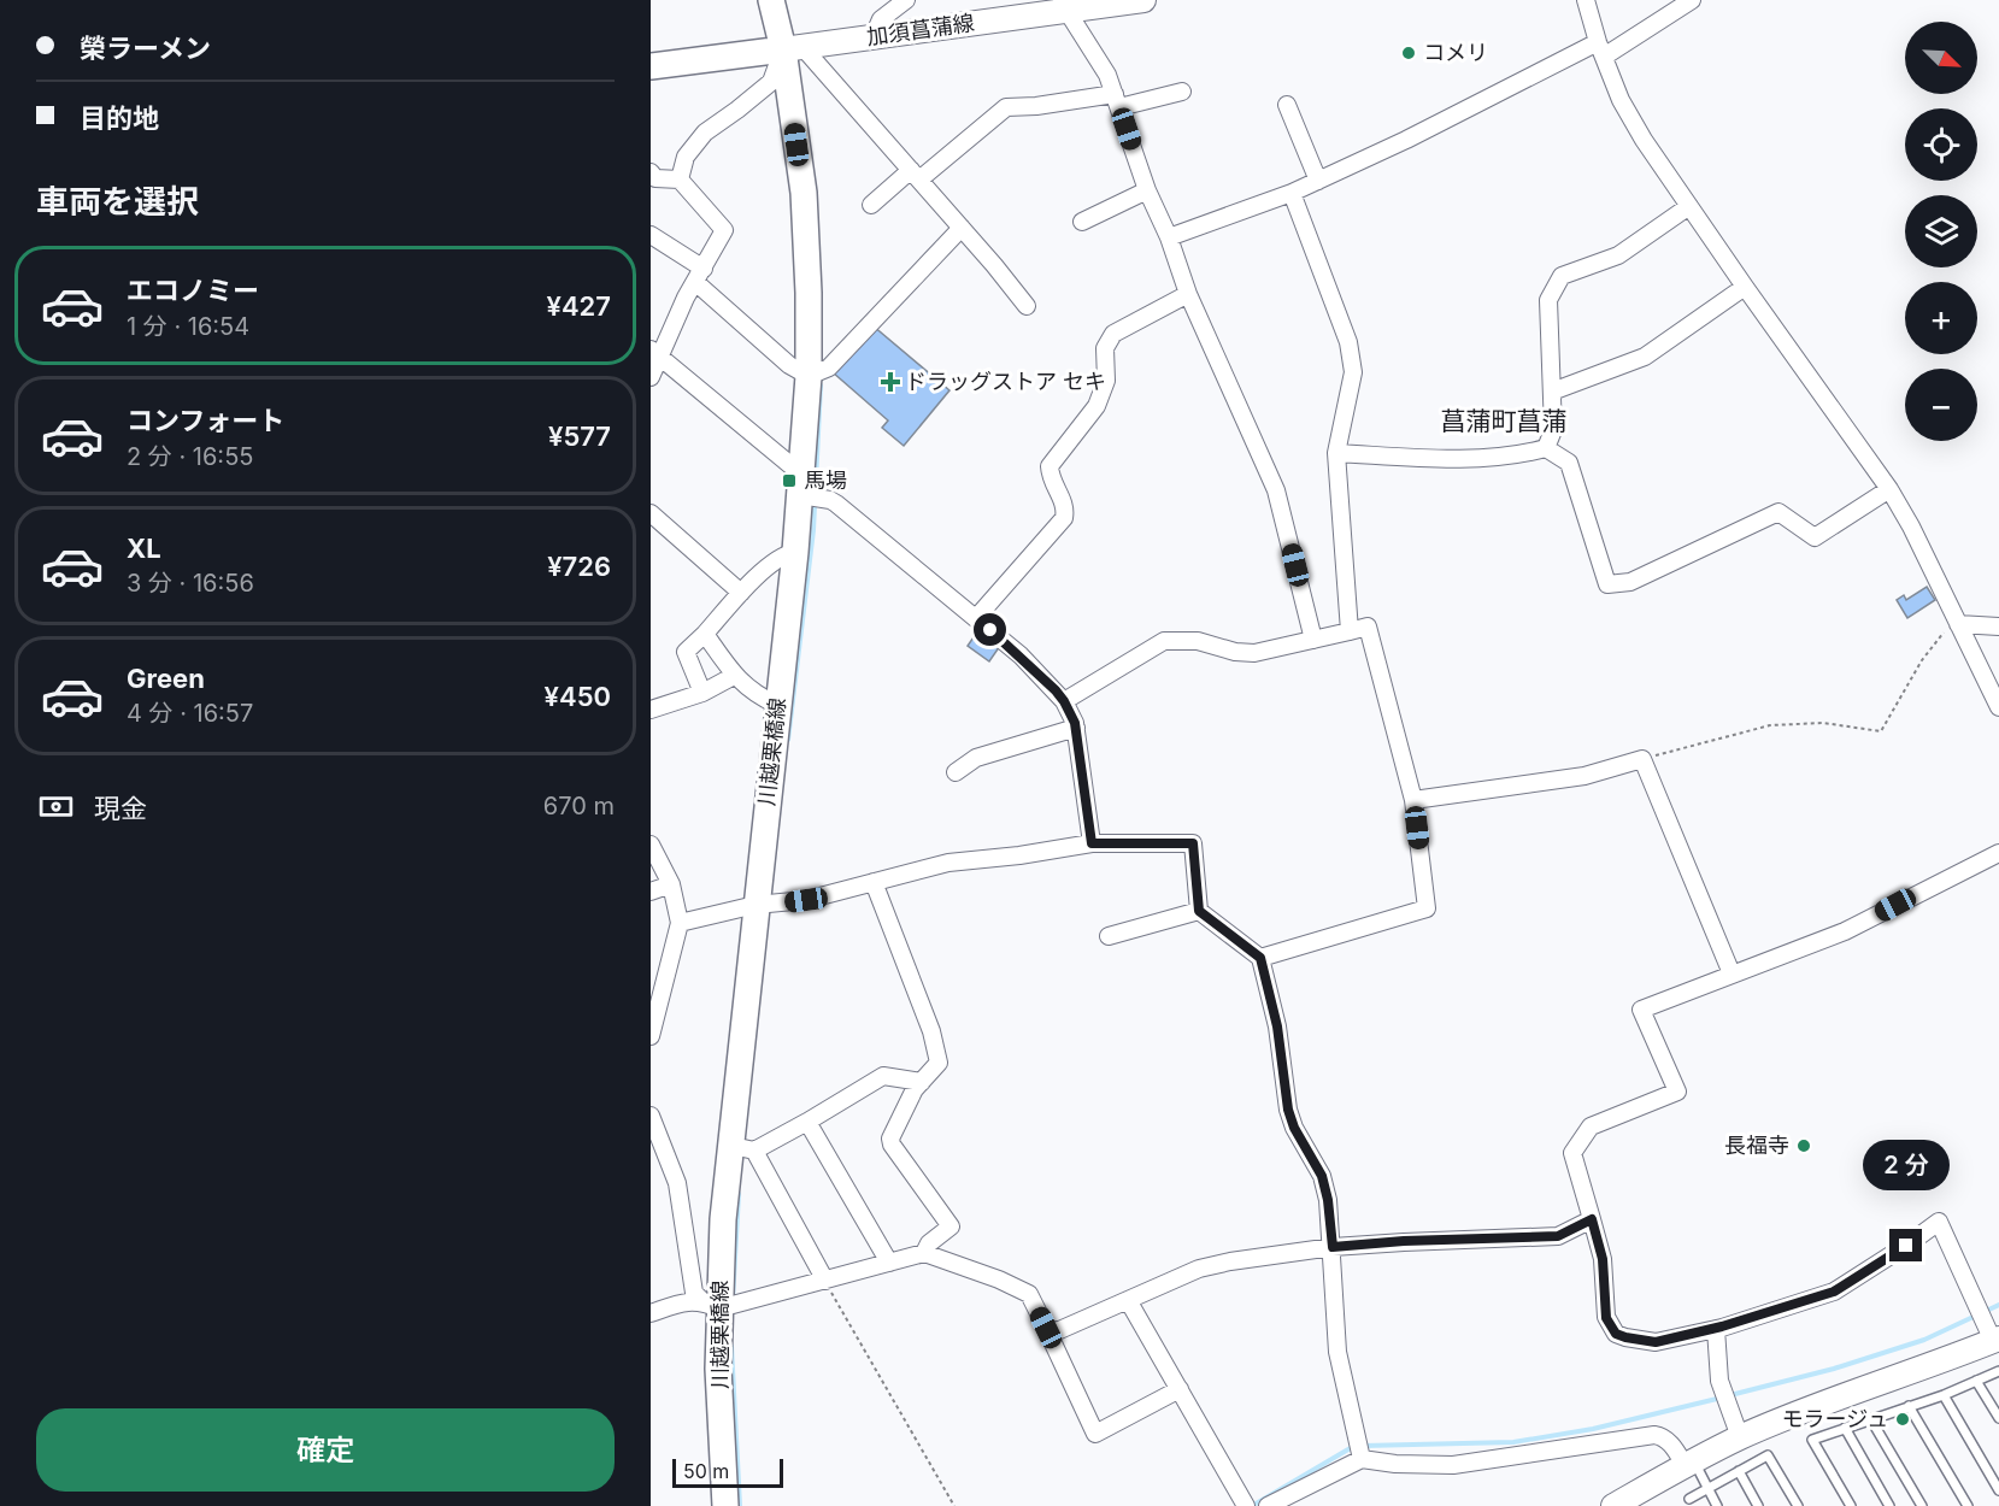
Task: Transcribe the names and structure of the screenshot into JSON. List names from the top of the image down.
{
  "streets": {
    "main road": ["川越栗橋線"],
    "street": ["加須菖蒲線"]
  },
  "crossings": [
    ["加須菖蒲線", "川越栗橋線"]
  ],
  "districts": ["菖蒲町菖蒲"],
  "places": {
    "other": ["コメリ", "長福寺", "モラージュ"],
    "health": ["ドラッグストア セキ"],
    "transit": ["馬場"]
  },
  "scale_bar": "50 m",
  "north": "bottom right",
  "page": {
    "banner": ["榮ラーメン", "目的地"],
    "map_buttons": ["+", "−"],
    "heading": "車両を選択",
    "list": [
      {
        "name": "エコノミー",
        "note": "1 分 · 16:54",
        "value": "¥427"
      },
      {
        "name": "コンフォート",
        "note": "2 分 · 16:55",
        "value": "¥577"
      },
      {
        "name": "XL",
        "note": "3 分 · 16:56",
        "value": "¥726"
      },
      {
        "name": "Green",
        "note": "4 分 · 16:57",
        "value": "¥450"
      }
    ],
    "pay": ["現金", "670 m"],
    "bubble": "2 分",
    "buttons": "確定",
    "scale": "50 m"
  }
}
